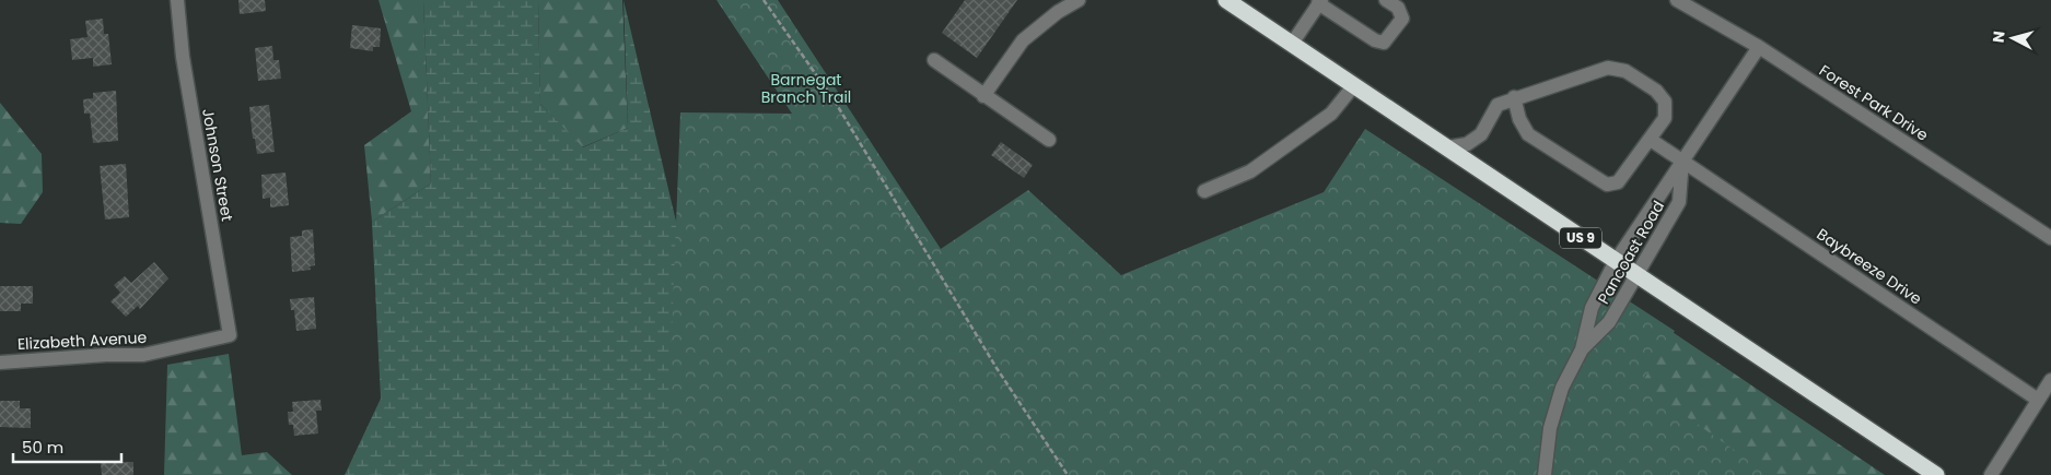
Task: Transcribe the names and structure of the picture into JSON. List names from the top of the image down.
{
  "streets": {
    "highway": ["US 9"],
    "street": [
      "Forest Park Drive",
      "Johnson Street",
      "Pancoast Road",
      "Baybreeze Drive",
      "Elizabeth Avenue"
    ]
  },
  "crossings": [
    ["Forest Park Drive", "Pancoast Road"],
    ["Johnson Street", "Elizabeth Avenue"],
    ["US 9", "Pancoast Road"],
    ["Pancoast Road", "Baybreeze Drive"]
  ],
  "parks": ["Barnegat Branch Trail"],
  "scale_bar": "50 m",
  "north": "left"
}
